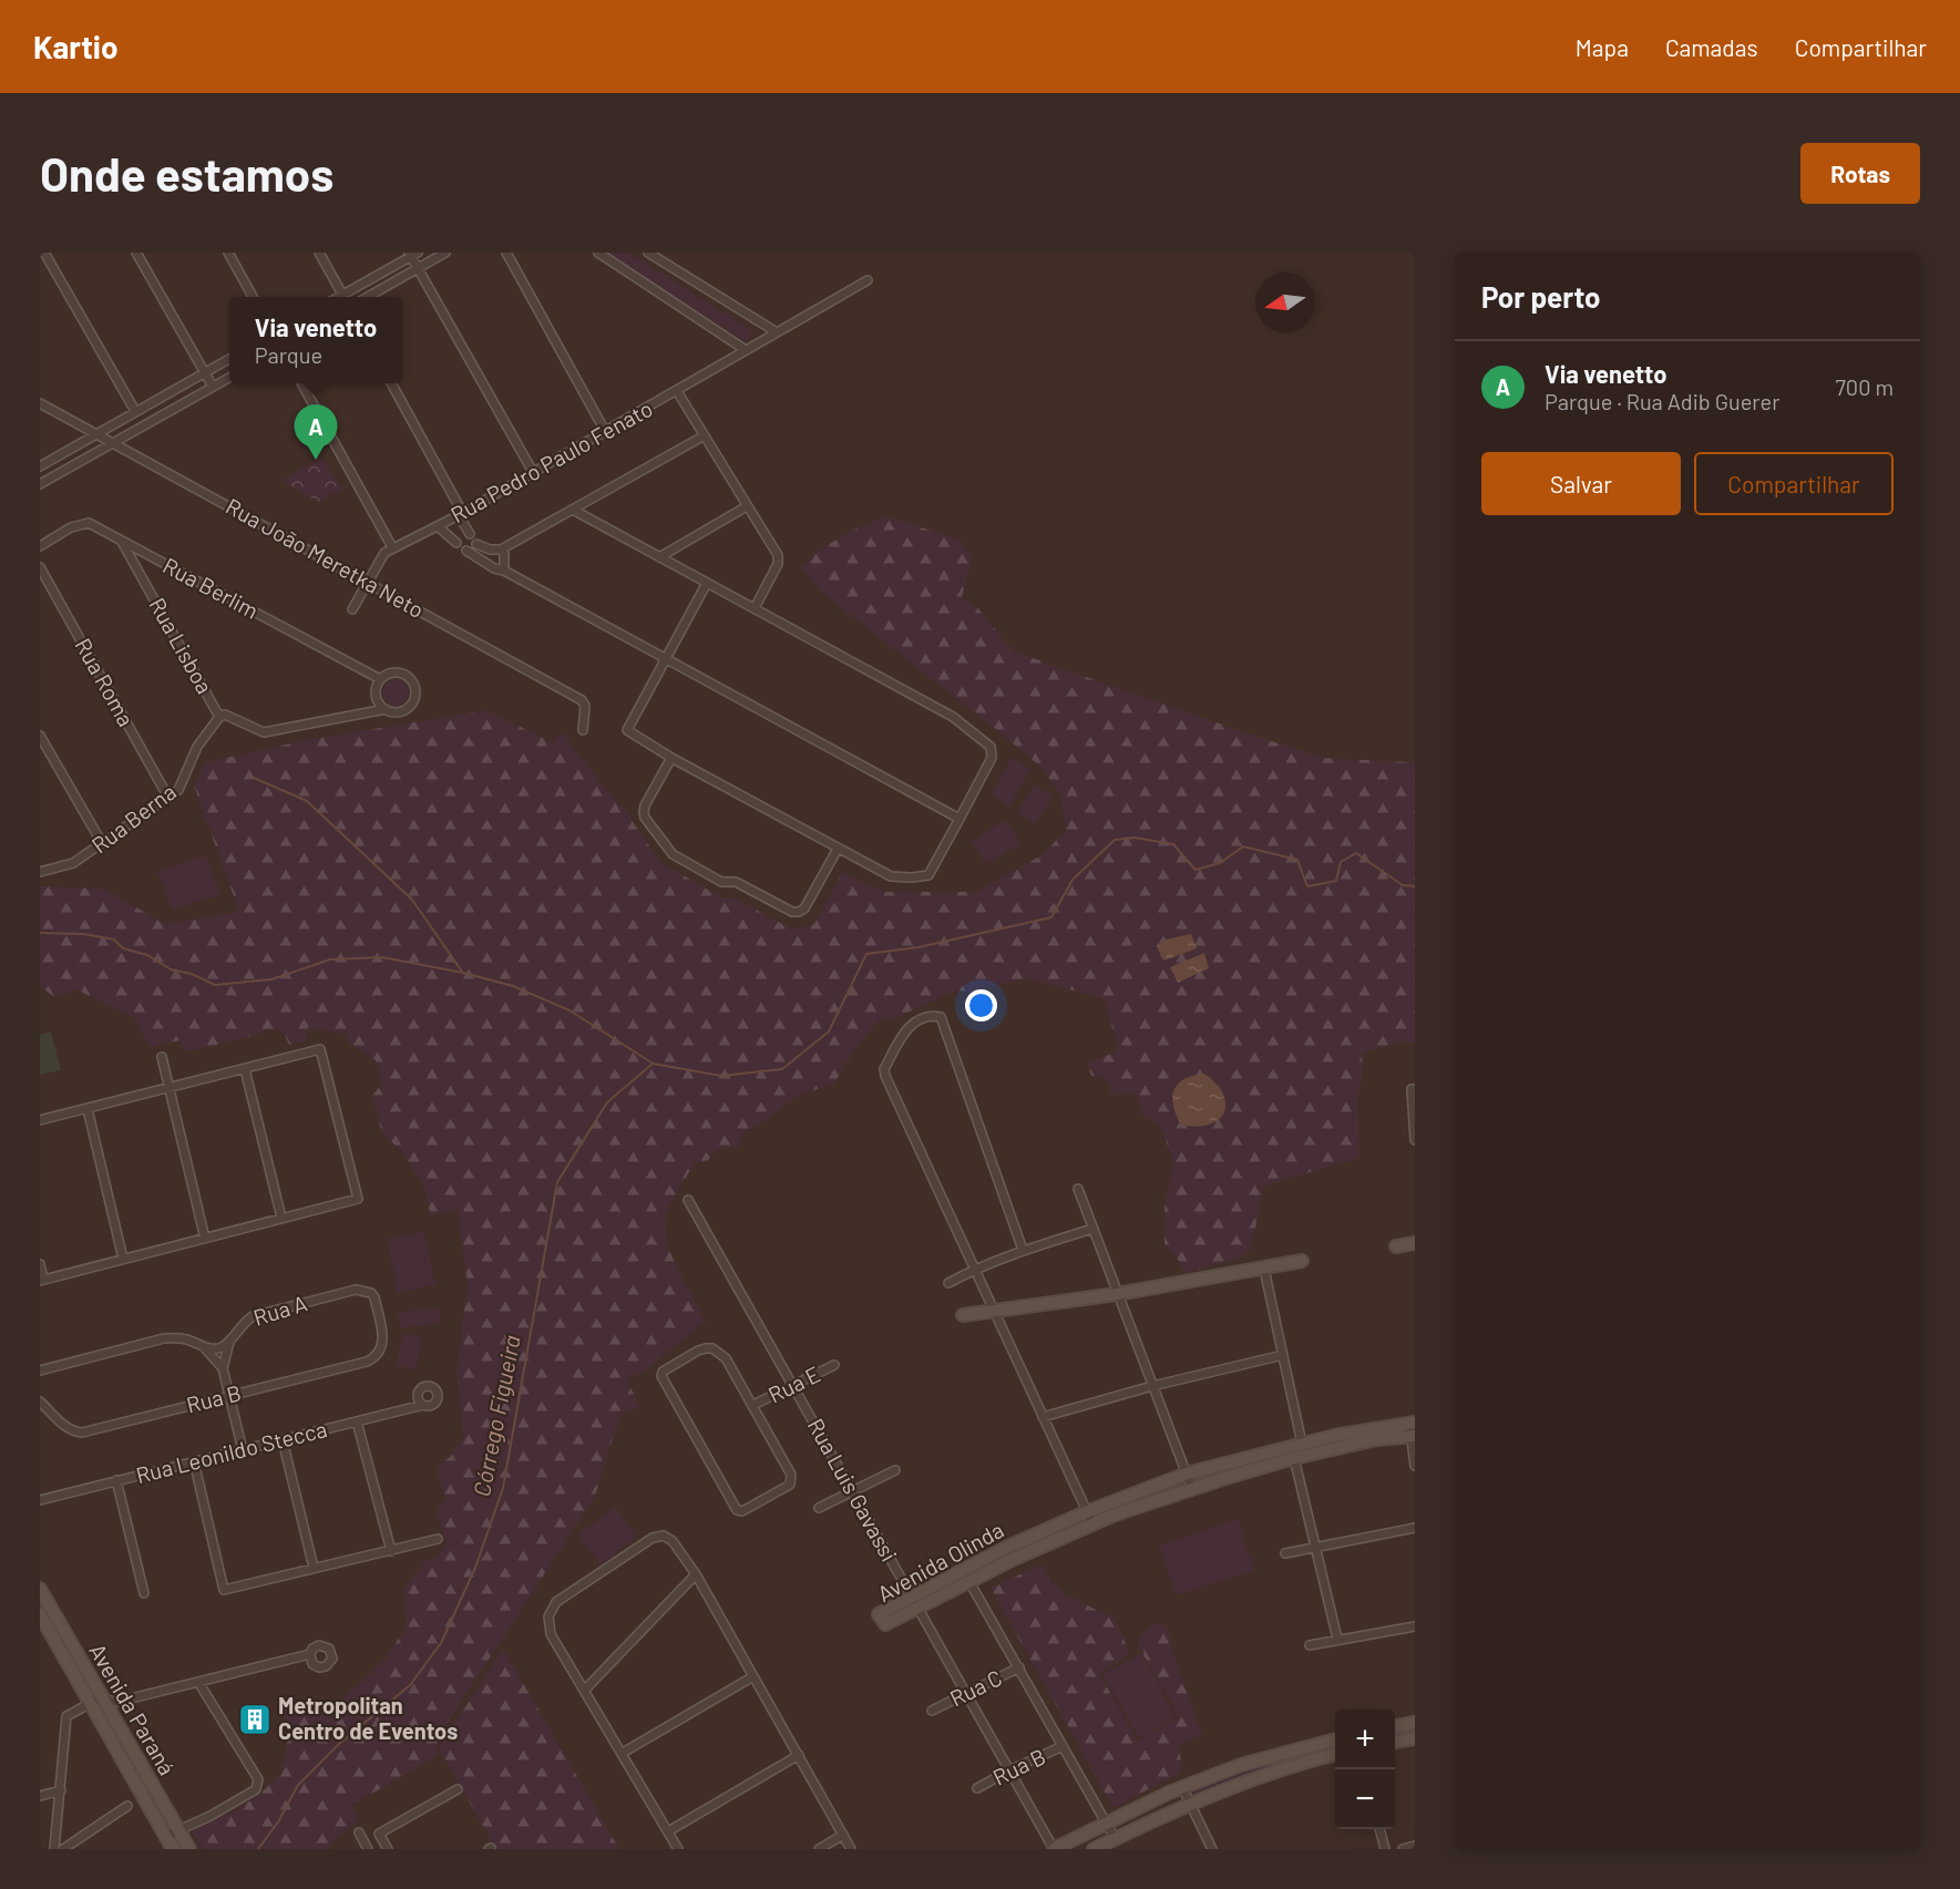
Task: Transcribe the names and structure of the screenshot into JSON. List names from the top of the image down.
{
  "streets": {
    "street": [
      "Rua Pedro Paulo Fenato",
      "Rua João Meretka Neto",
      "Rua Berlim",
      "Rua Lisboa",
      "Rua Roma",
      "Rua Berna",
      "Rua A",
      "Rua E",
      "Rua B",
      "Rua Leonildo Stecca",
      "Rua Luis Gavassi",
      "Avenida Olinda",
      "Rua C",
      "Avenida Paraná"
    ]
  },
  "crossings": [
    ["Rua Pedro Paulo Fenato", "Rua João Meretka Neto"],
    ["Rua Berlim", "Rua Lisboa"],
    ["Rua Lisboa", "Rua Berna"],
    ["Rua Roma", "Rua Berna"],
    ["Rua A", "Rua B"],
    ["Rua E", "Rua Luis Gavassi"],
    ["Rua B", "Rua Luis Gavassi"],
    ["Rua Luis Gavassi", "Avenida Olinda"],
    ["Rua Luis Gavassi", "Rua C"]
  ],
  "water": ["Córrego Figueira"],
  "places": {
    "building": ["Metropolitan Centro de Eventos"]
  },
  "north": "left",
  "page": {
    "header": "Kartio",
    "nav": ["Mapa", "Camadas", "Compartilhar"],
    "buttons": [
      "Rotas",
      ["Salvar", "Compartilhar"]
    ],
    "title": "Onde estamos",
    "heading": "Por perto",
    "popup": ["Via venetto", "Parque"],
    "list": [
      {
        "mark": "A",
        "name": "Via venetto",
        "note": "Parque · Rua Adib Guerer",
        "value": "700 m"
      }
    ],
    "pins": "A",
    "map_buttons": ["+", "−"]
  }
}
